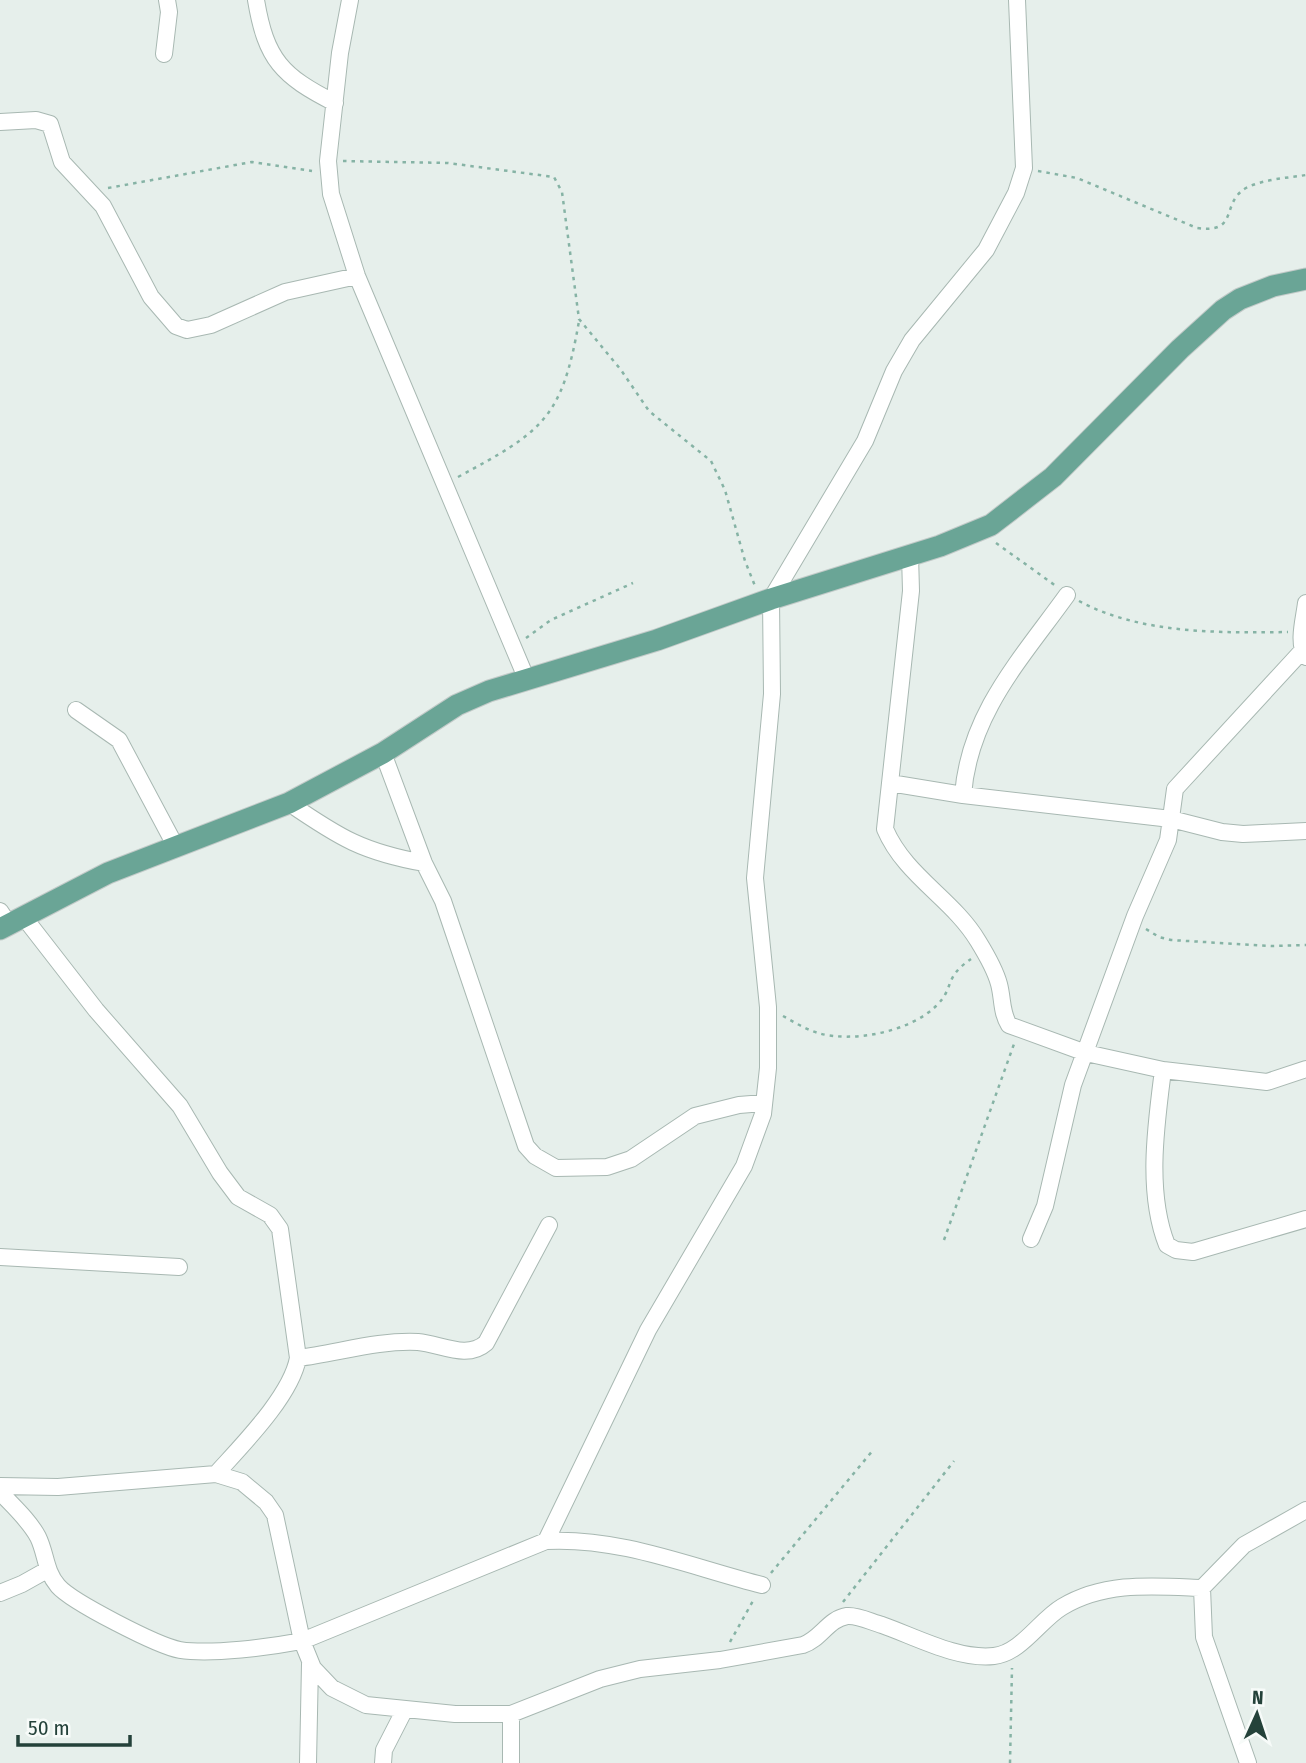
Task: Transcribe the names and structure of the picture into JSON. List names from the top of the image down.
{
  "scale_bar": "50 m",
  "north": "top"
}
